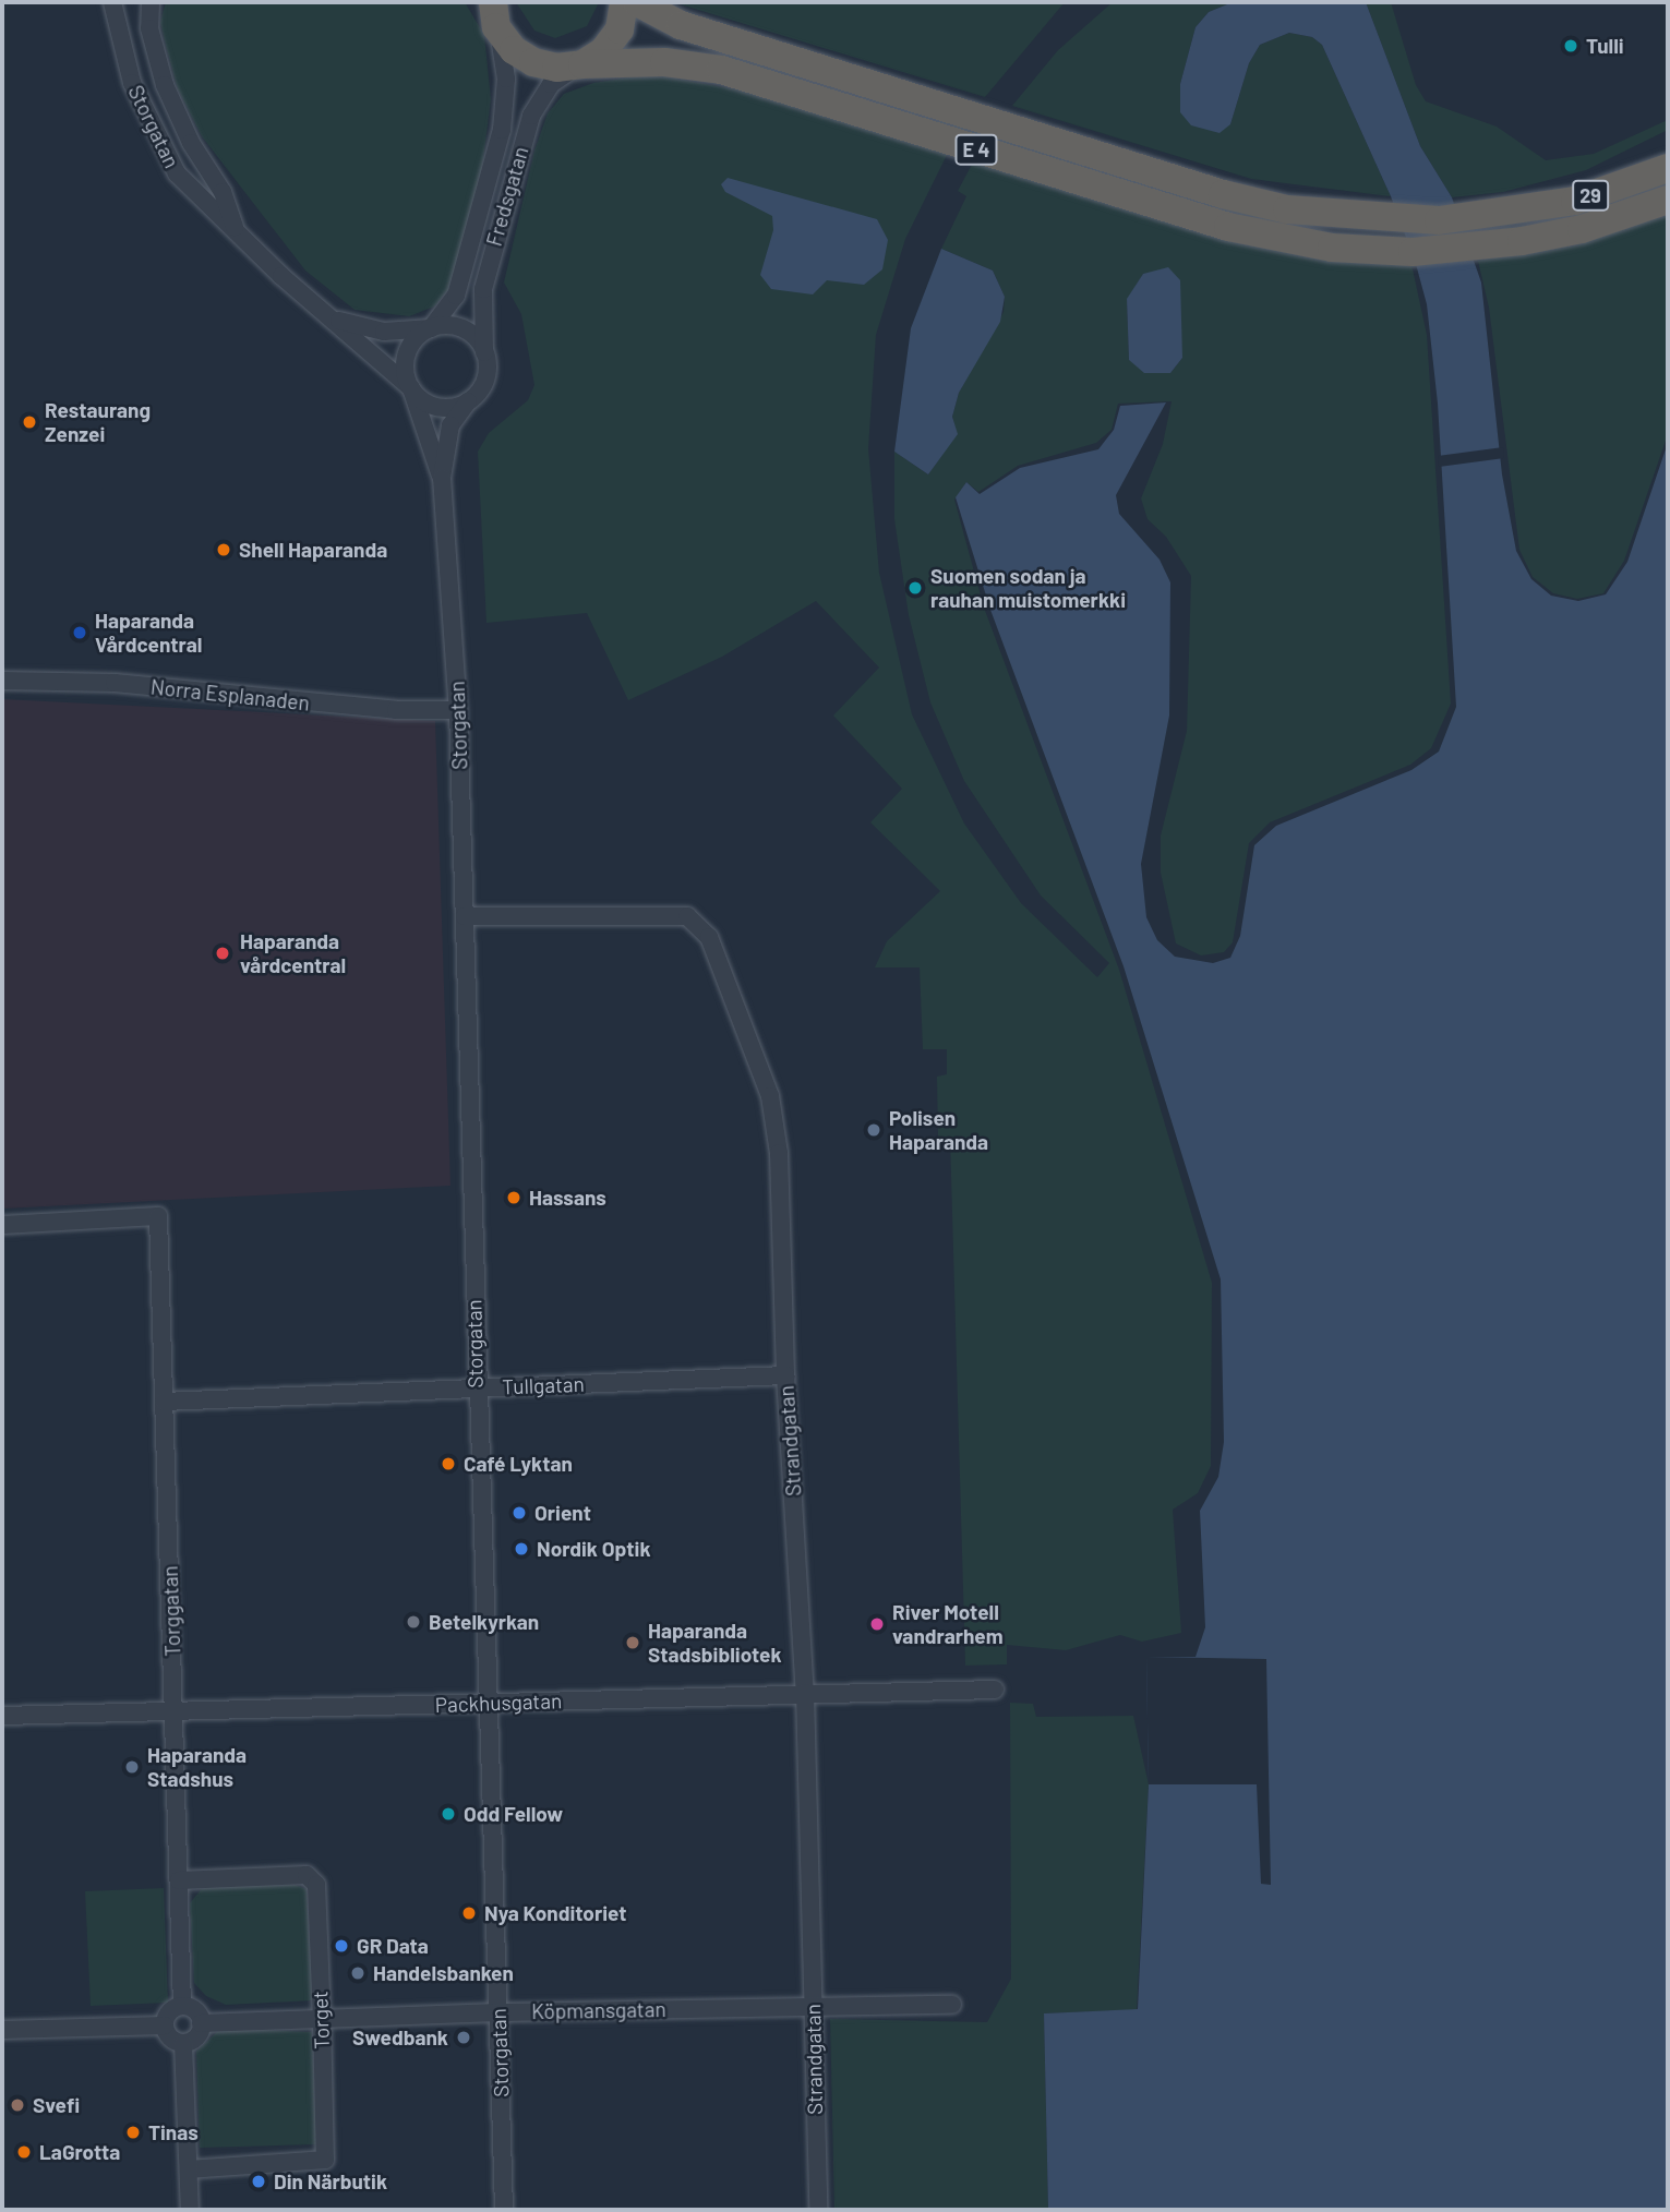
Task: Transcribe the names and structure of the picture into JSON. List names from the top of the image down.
{
  "streets": {
    "highway": ["E 4", "29"],
    "street": [
      "Storgatan",
      "Fredsgatan",
      "Norra Esplanaden",
      "Tullgatan",
      "Strandgatan",
      "Torggatan",
      "Packhusgatan",
      "Köpmansgatan",
      "Torget"
    ]
  },
  "crossings": [
    ["Storgatan", "Fredsgatan"],
    ["Storgatan", "Norra Esplanaden"],
    ["Storgatan", "Tullgatan"],
    ["Storgatan", "Strandgatan"],
    ["Storgatan", "Packhusgatan"],
    ["Storgatan", "Köpmansgatan"],
    ["E 4", "29"],
    ["E 4", "Fredsgatan"],
    ["Tullgatan", "Strandgatan"],
    ["Tullgatan", "Torggatan"],
    ["Strandgatan", "Packhusgatan"],
    ["Strandgatan", "Köpmansgatan"],
    ["Torggatan", "Packhusgatan"],
    ["Torggatan", "Köpmansgatan"],
    ["Torggatan", "Torget"],
    ["Köpmansgatan", "Torget"]
  ],
  "places": [
    "Tulli",
    "Restaurang Zenzei",
    "Shell Haparanda",
    "Suomen sodan ja rauhan muistomerkki",
    "Haparanda Vårdcentral",
    "Haparanda vårdcentral",
    "Polisen Haparanda",
    "Hassans",
    "Café Lyktan",
    "Orient",
    "Nordik Optik",
    "Betelkyrkan",
    "River Motell vandrarhem",
    "Haparanda Stadsbibliotek",
    "Haparanda Stadshus",
    "Odd Fellow",
    "Nya Konditoriet",
    "GR Data",
    "Handelsbanken",
    "Swedbank",
    "Svefi",
    "Tinas",
    "LaGrotta",
    "Din Närbutik"
  ]
}
